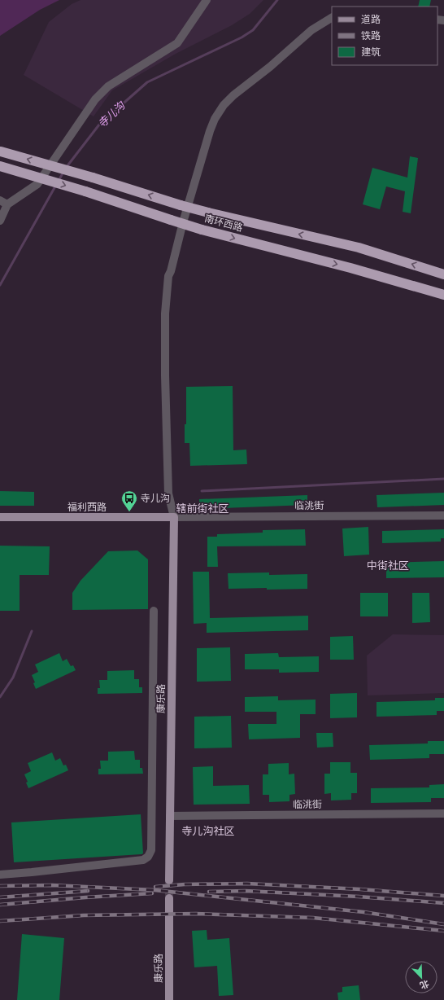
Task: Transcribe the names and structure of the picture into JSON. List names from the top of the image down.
{
  "streets": {
    "highway": ["南环西路"],
    "main road": ["福利西路", "康乐路"],
    "street": ["临洮街"]
  },
  "crossings": [
    ["临洮街", "福利西路"],
    ["临洮街", "康乐路"],
    ["福利西路", "康乐路"]
  ],
  "districts": ["辖前街社区", "中街社区", "寺儿沟社区"],
  "water": ["寺儿沟"],
  "places": {
    "bus stop": ["寺儿沟"]
  },
  "legend": ["道路", "铁路", "建筑"],
  "north": "bottom right"
}
